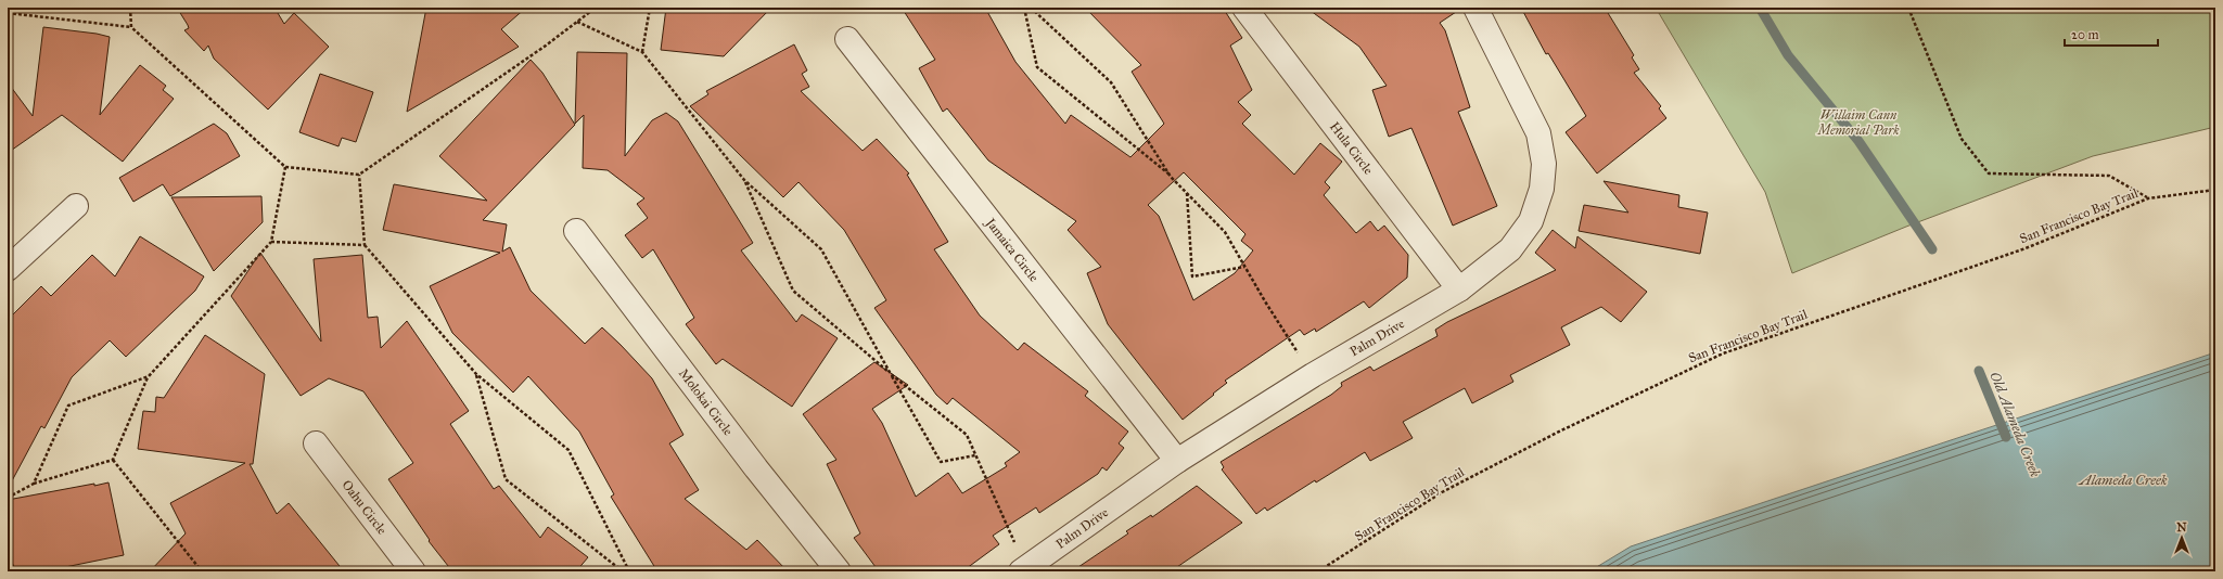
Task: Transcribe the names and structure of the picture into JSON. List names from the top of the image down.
{
  "streets": {
    "street": [
      "Hula Circle",
      "Jamaica Circle",
      "Palm Drive",
      "Molokai Circle",
      "Oahu Circle"
    ],
    "path": ["San Francisco Bay Trail"]
  },
  "crossings": [
    ["Hula Circle", "Palm Drive"],
    ["Jamaica Circle", "Palm Drive"]
  ],
  "water": ["Old Alameda Creek", "Alameda Creek"],
  "parks": ["Willaim Cann Memorial Park"],
  "scale_bar": "20 m",
  "north": "top"
}
